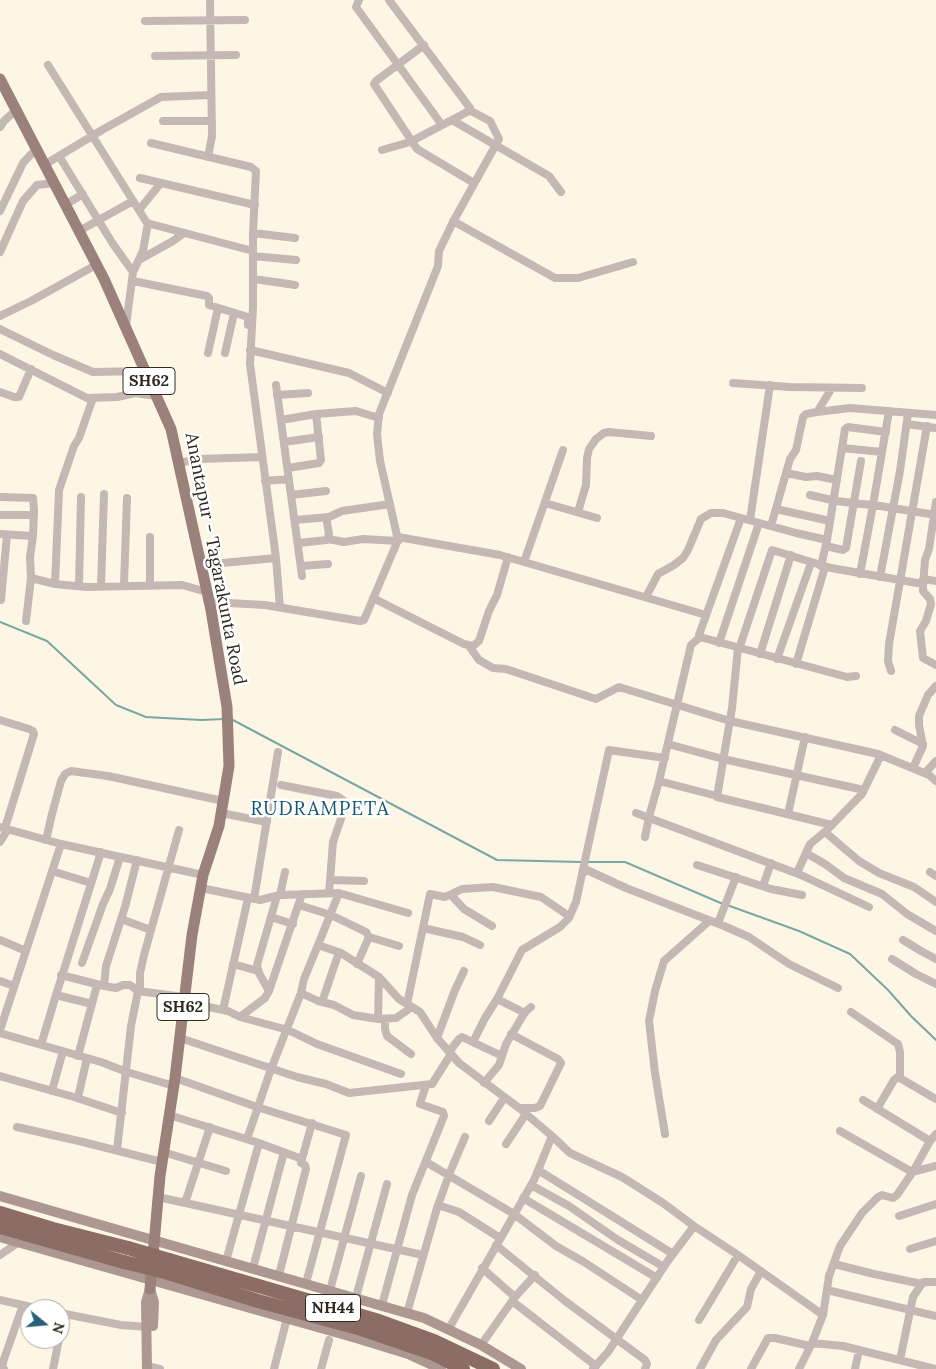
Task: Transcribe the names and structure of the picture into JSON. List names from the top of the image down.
{
  "streets": {
    "highway": ["NH44"],
    "main road": ["SH62", "Anantapur - Tagarakunta Road"]
  },
  "districts": ["RUDRAMPETA"],
  "north": "right"
}
